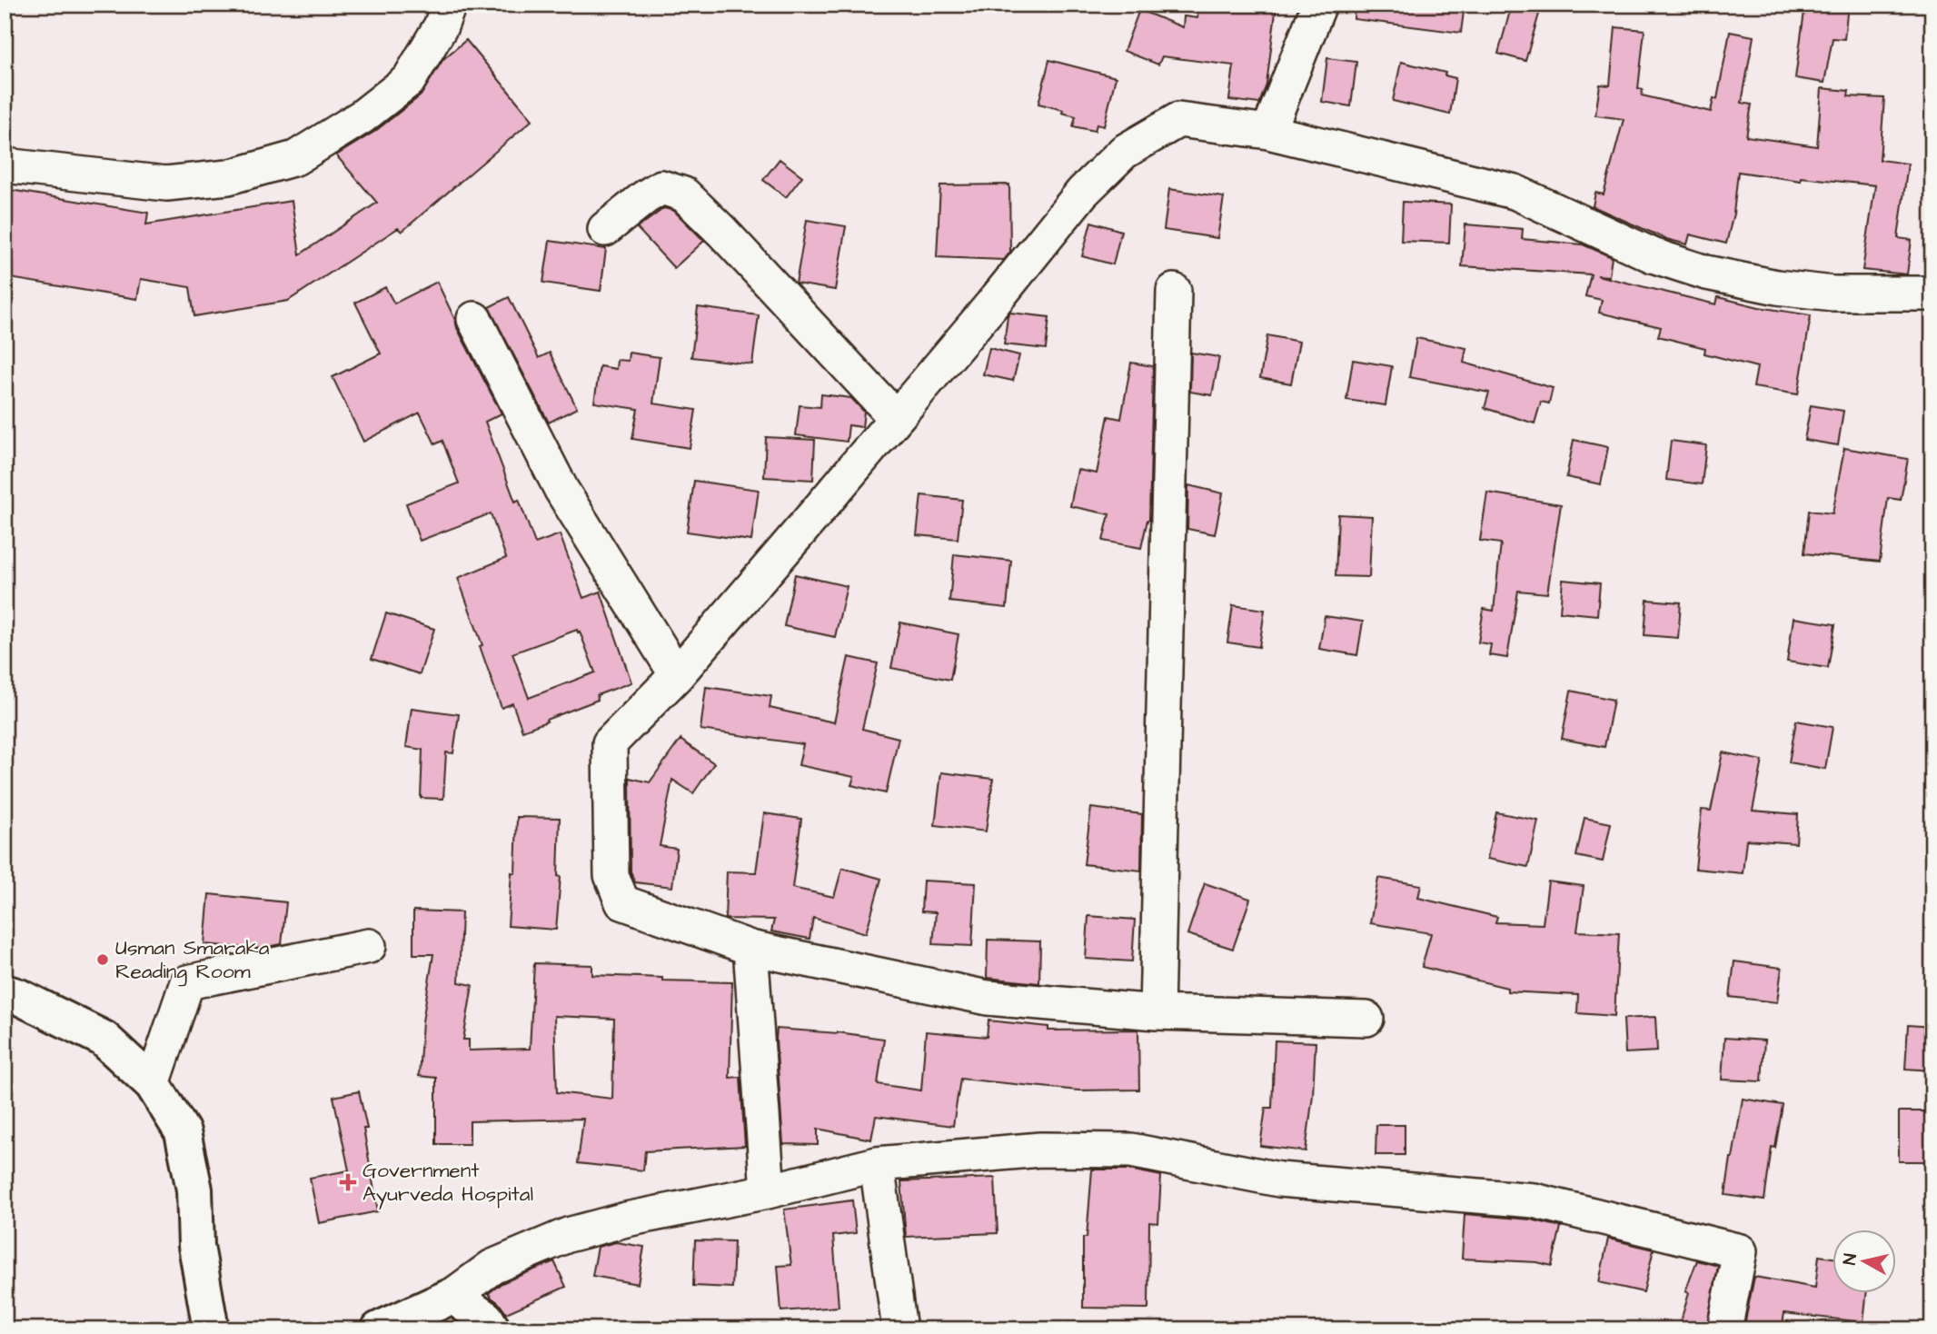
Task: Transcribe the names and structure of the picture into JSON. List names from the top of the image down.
{
  "places": {
    "other": ["Usman Smaraka Reading Room"],
    "health": ["Government Ayurveda Hospital"]
  },
  "north": "left"
}
